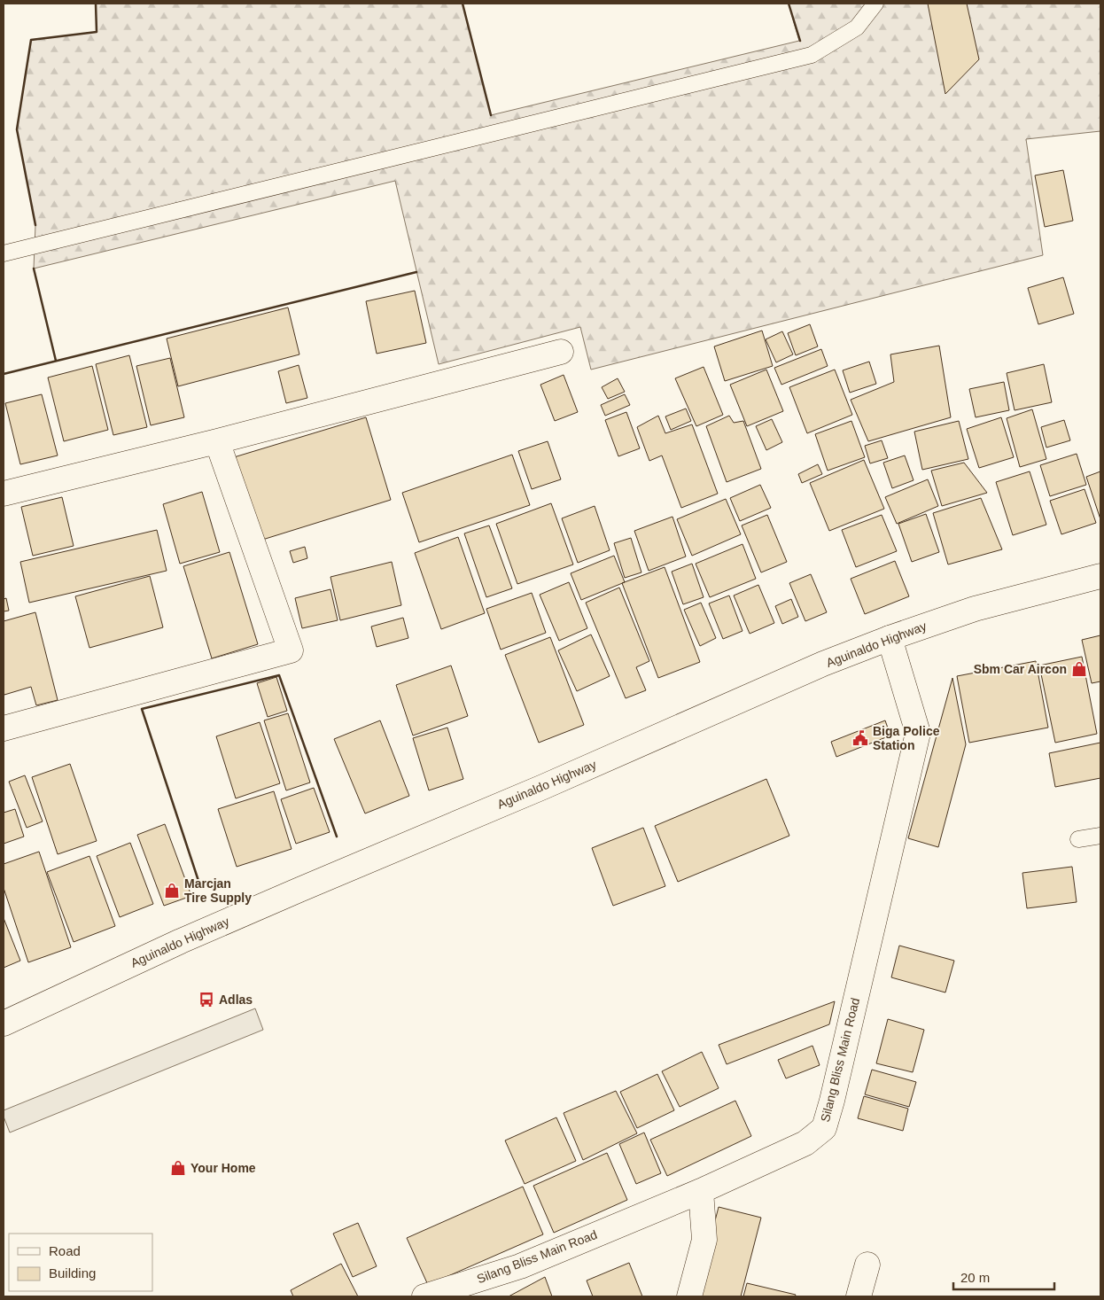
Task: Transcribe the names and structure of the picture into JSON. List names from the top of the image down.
{
  "streets": {
    "street": ["Aguinaldo Highway", "Silang Bliss Main Road"]
  },
  "crossings": [
    ["Aguinaldo Highway", "Silang Bliss Main Road"]
  ],
  "places": {
    "shop": ["Sbm Car Aircon", "Marcjan Tire Supply", "Your Home"],
    "public building": ["Biga Police Station"],
    "bus stop": ["Adlas"]
  },
  "legend": ["Road", "Building"],
  "scale_bar": "20 m"
}
